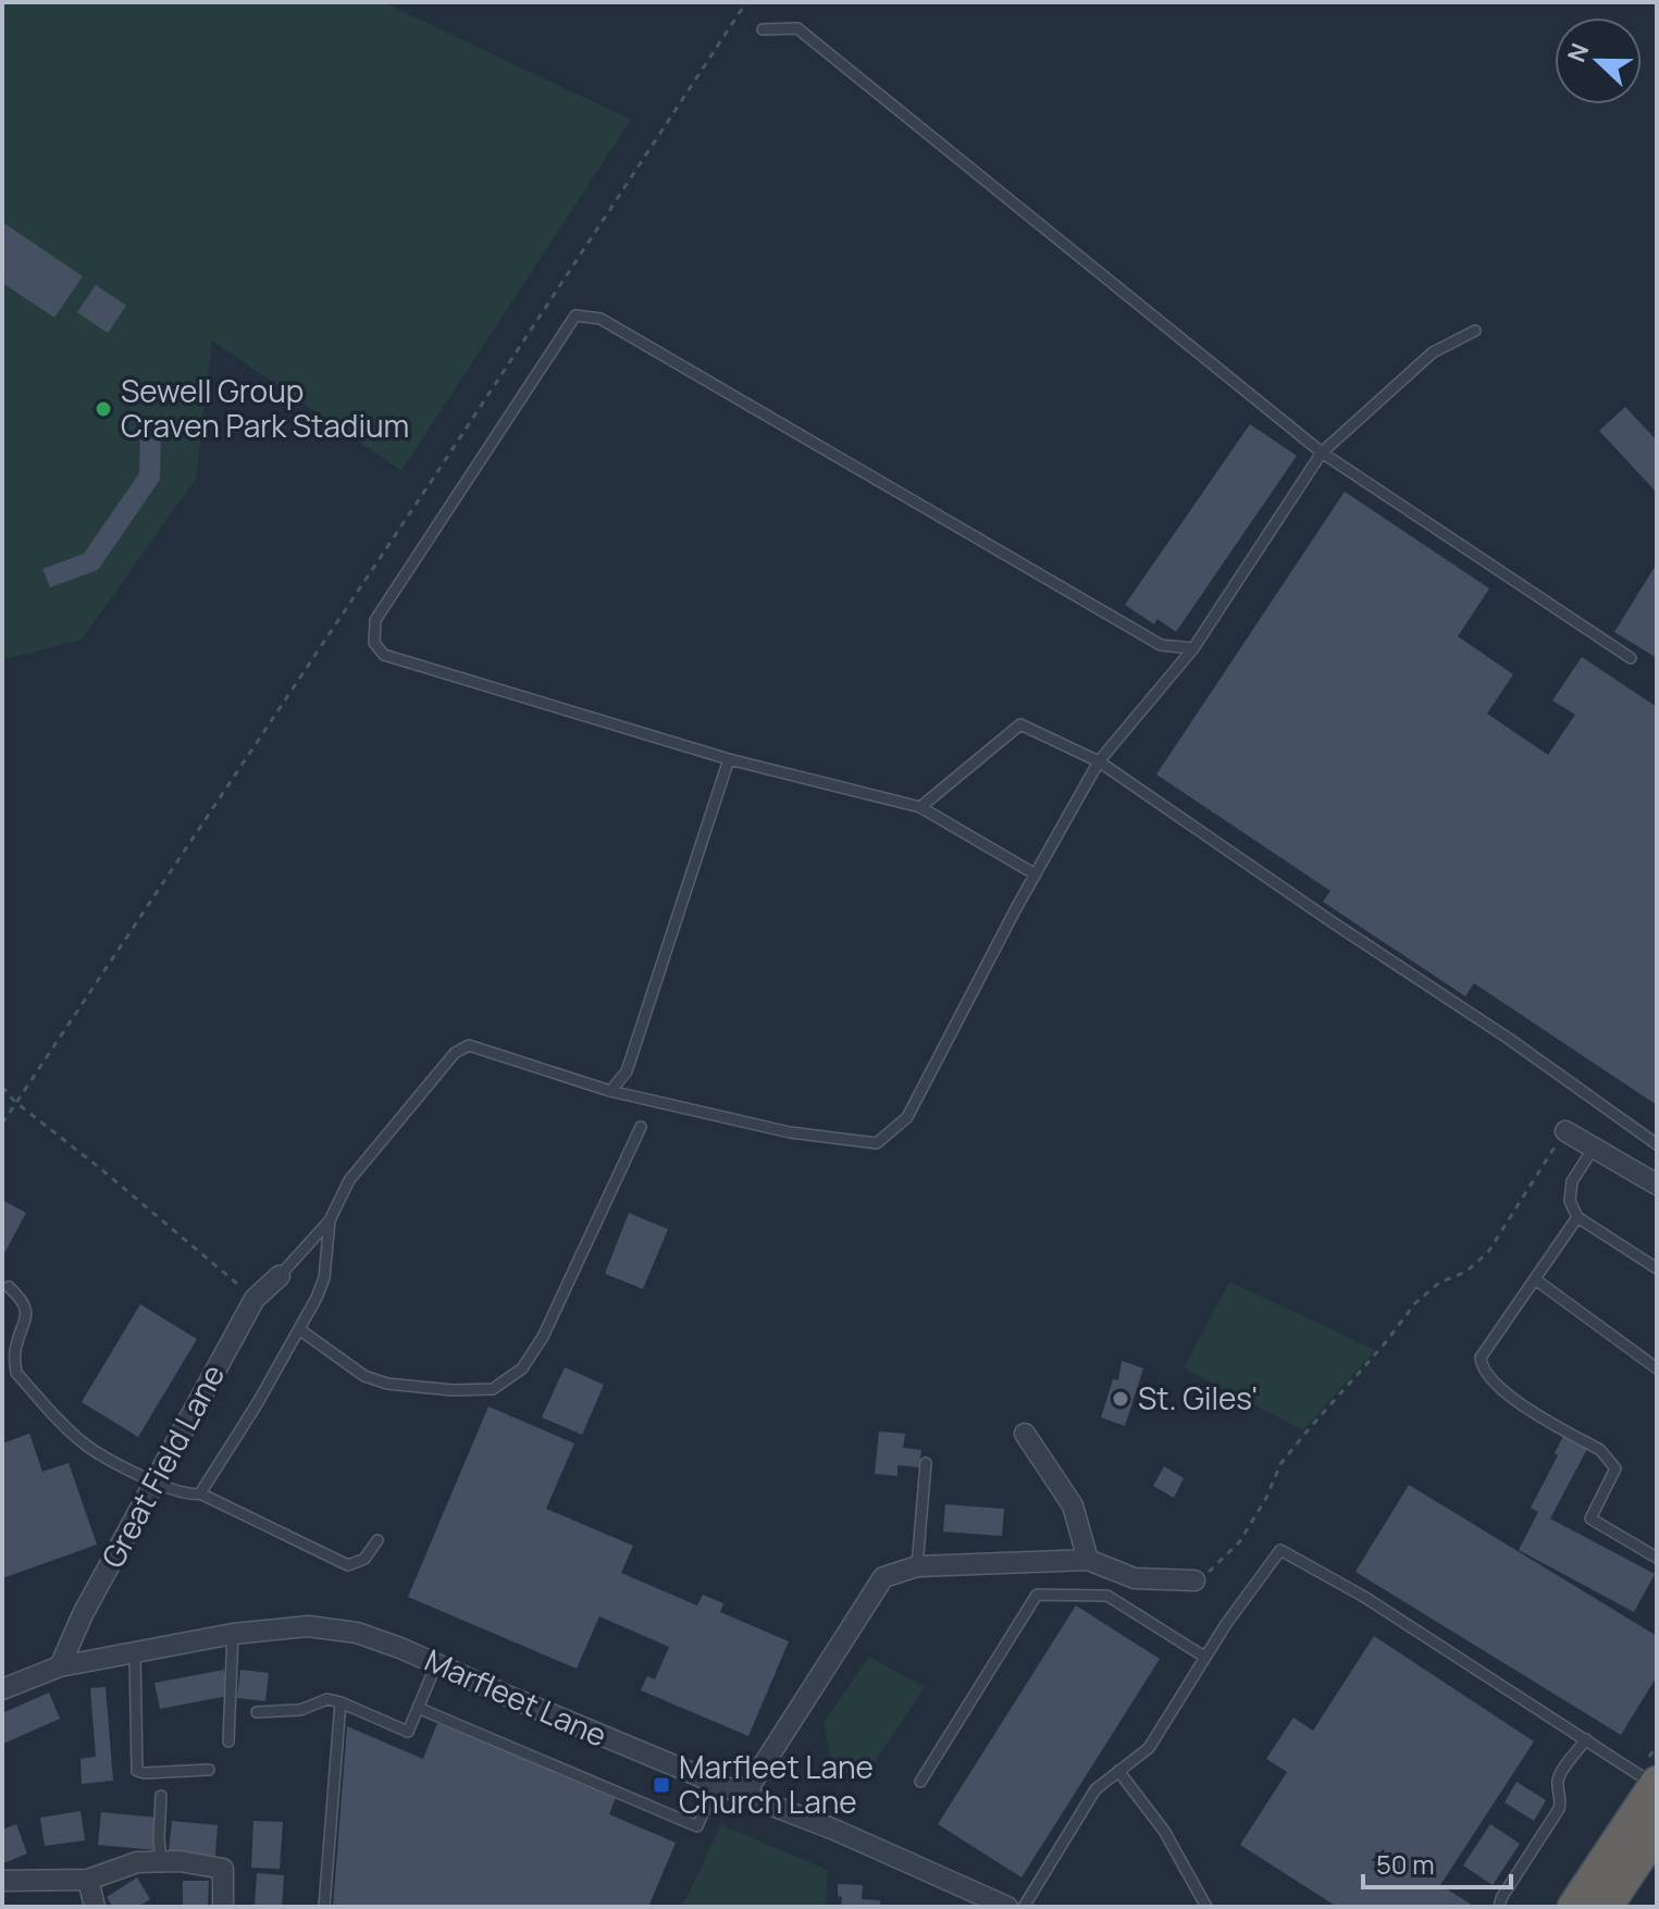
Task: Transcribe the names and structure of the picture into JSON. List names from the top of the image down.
{
  "streets": {
    "street": ["Great Field Lane", "Marfleet Lane"]
  },
  "crossings": [
    ["Great Field Lane", "Marfleet Lane"]
  ],
  "places": {
    "other": ["Sewell Group Craven Park Stadium", "St. Giles'"],
    "transit": ["Marfleet Lane Church Lane"]
  },
  "scale_bar": "50 m",
  "north": "left"
}
